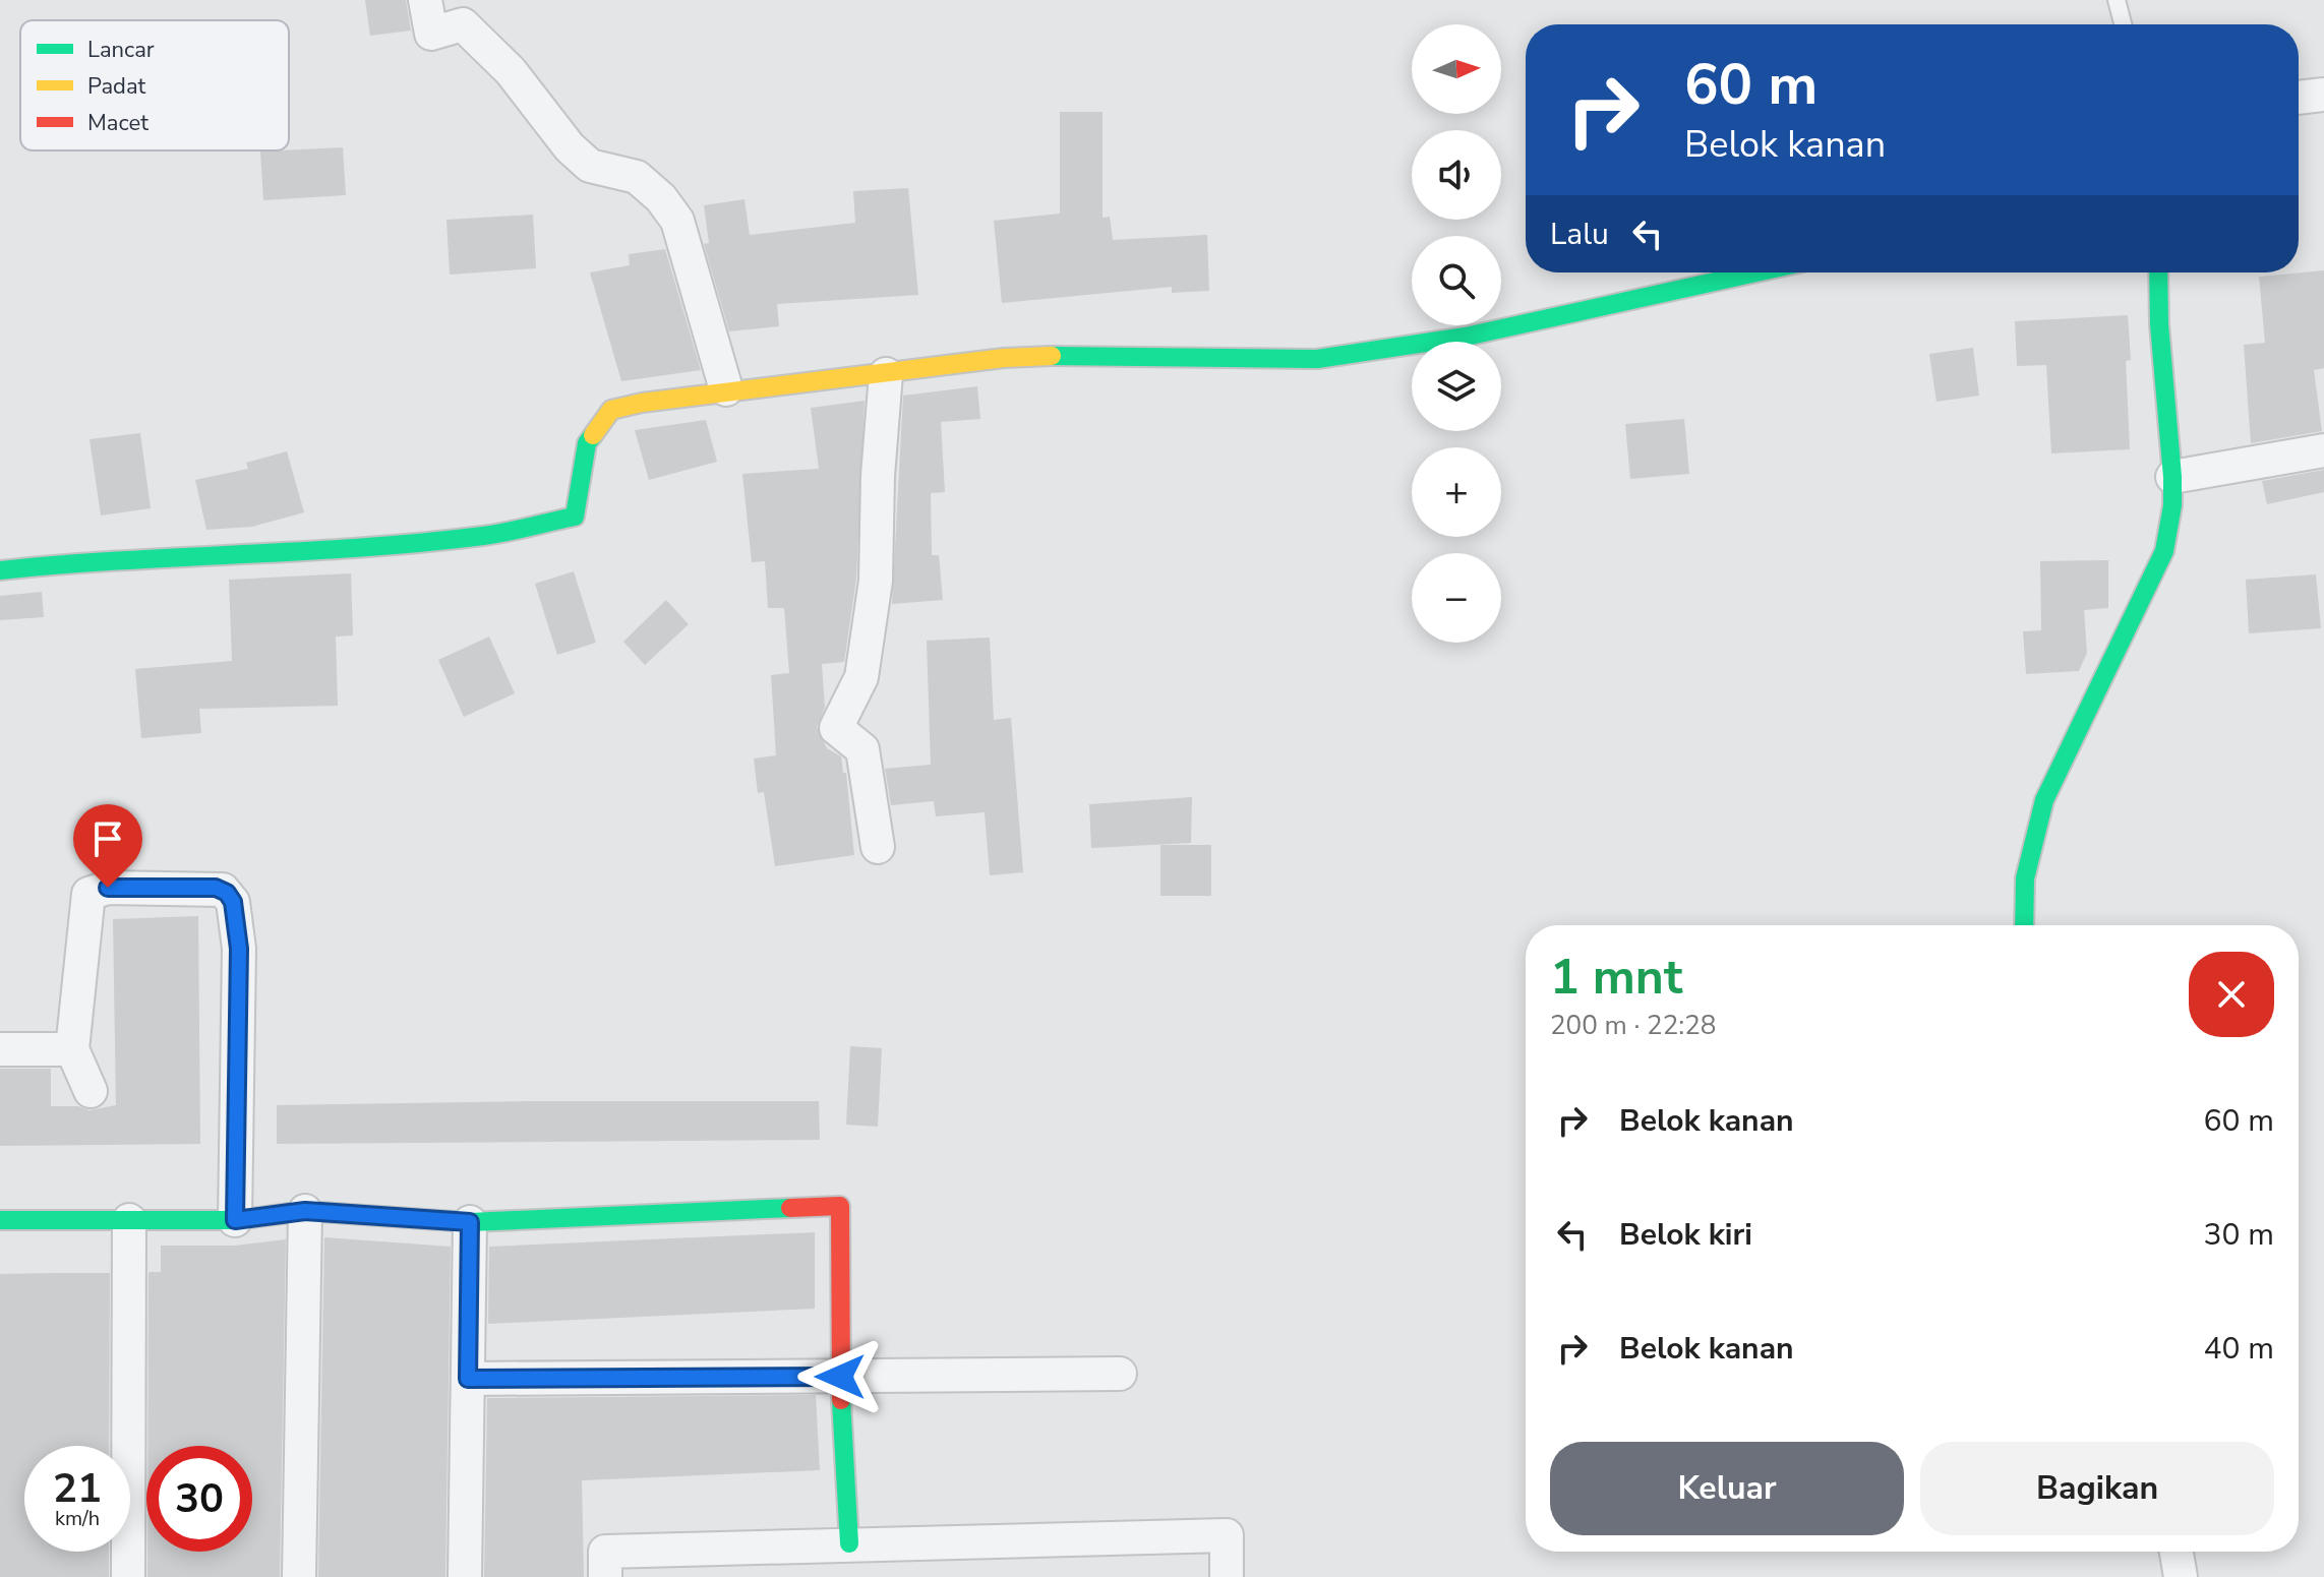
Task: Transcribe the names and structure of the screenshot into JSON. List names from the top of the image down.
{
  "legend": ["Lancar", "Padat", "Macet"],
  "north": "right",
  "page": {
    "map_buttons": ["+", "−"],
    "turn": ["60 m", "Belok kanan"],
    "then": "Lalu",
    "heading": ["1 mnt", "200 m · 22:28"],
    "list": [
      {
        "name": "Belok kanan",
        "value": "60 m"
      },
      {
        "name": "Belok kiri",
        "value": "30 m"
      },
      {
        "name": "Belok kanan",
        "value": "40 m"
      }
    ],
    "buttons": ["Keluar", "Bagikan"],
    "speed": "21 km/h",
    "limit": "30"
  }
}
